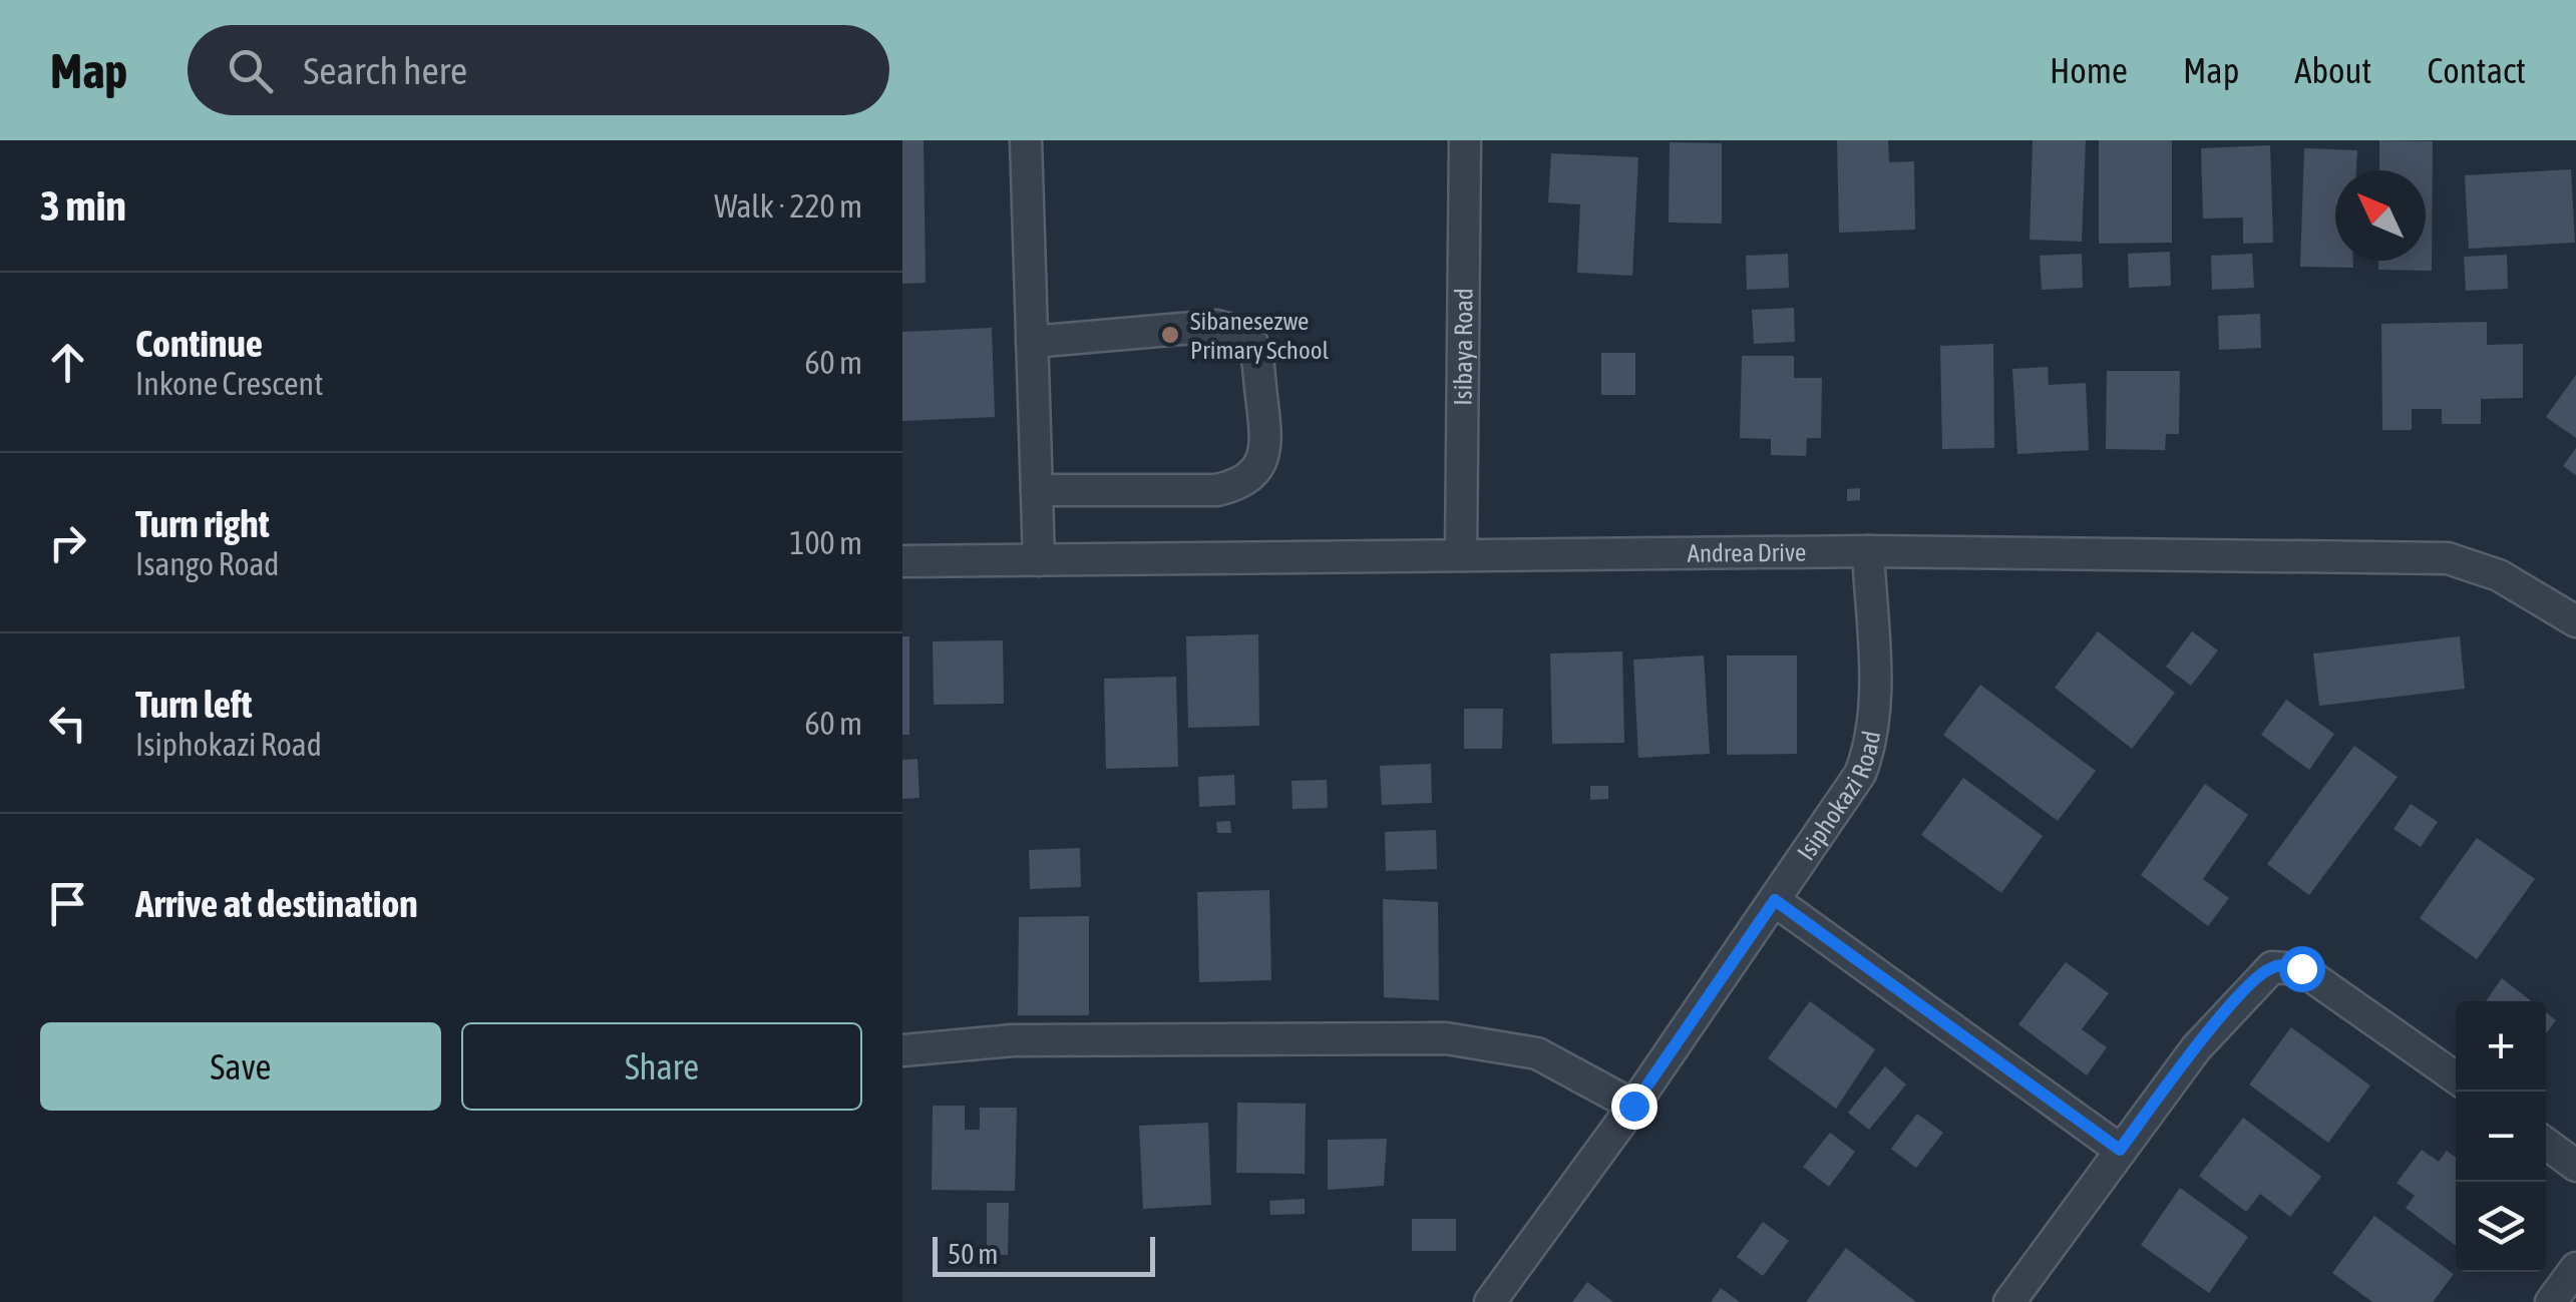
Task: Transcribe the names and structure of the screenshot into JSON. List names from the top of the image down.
{
  "streets": {
    "street": ["Isibaya Road", "Andrea Drive", "Isiphokazi Road"]
  },
  "crossings": [
    ["Isibaya Road", "Andrea Drive"],
    ["Andrea Drive", "Isiphokazi Road"]
  ],
  "places": ["Sibanesezwe Primary School"],
  "scale_bar": "50 m",
  "north": "top left",
  "page": {
    "header": "Map",
    "search": "Search here",
    "nav": [
      "Home",
      "Map",
      "About",
      "Contact"
    ],
    "heading": ["3 min", "Walk · 220 m"],
    "list": [
      ["Continue", "Inkone Crescent", "60 m"],
      ["Turn right", "Isango Road", "100 m"],
      ["Turn left", "Isiphokazi Road", "60 m"],
      "Arrive at destination"
    ],
    "buttons": ["Save", "Share"],
    "map_buttons": ["+", "−"],
    "scale": "50 m"
  }
}
